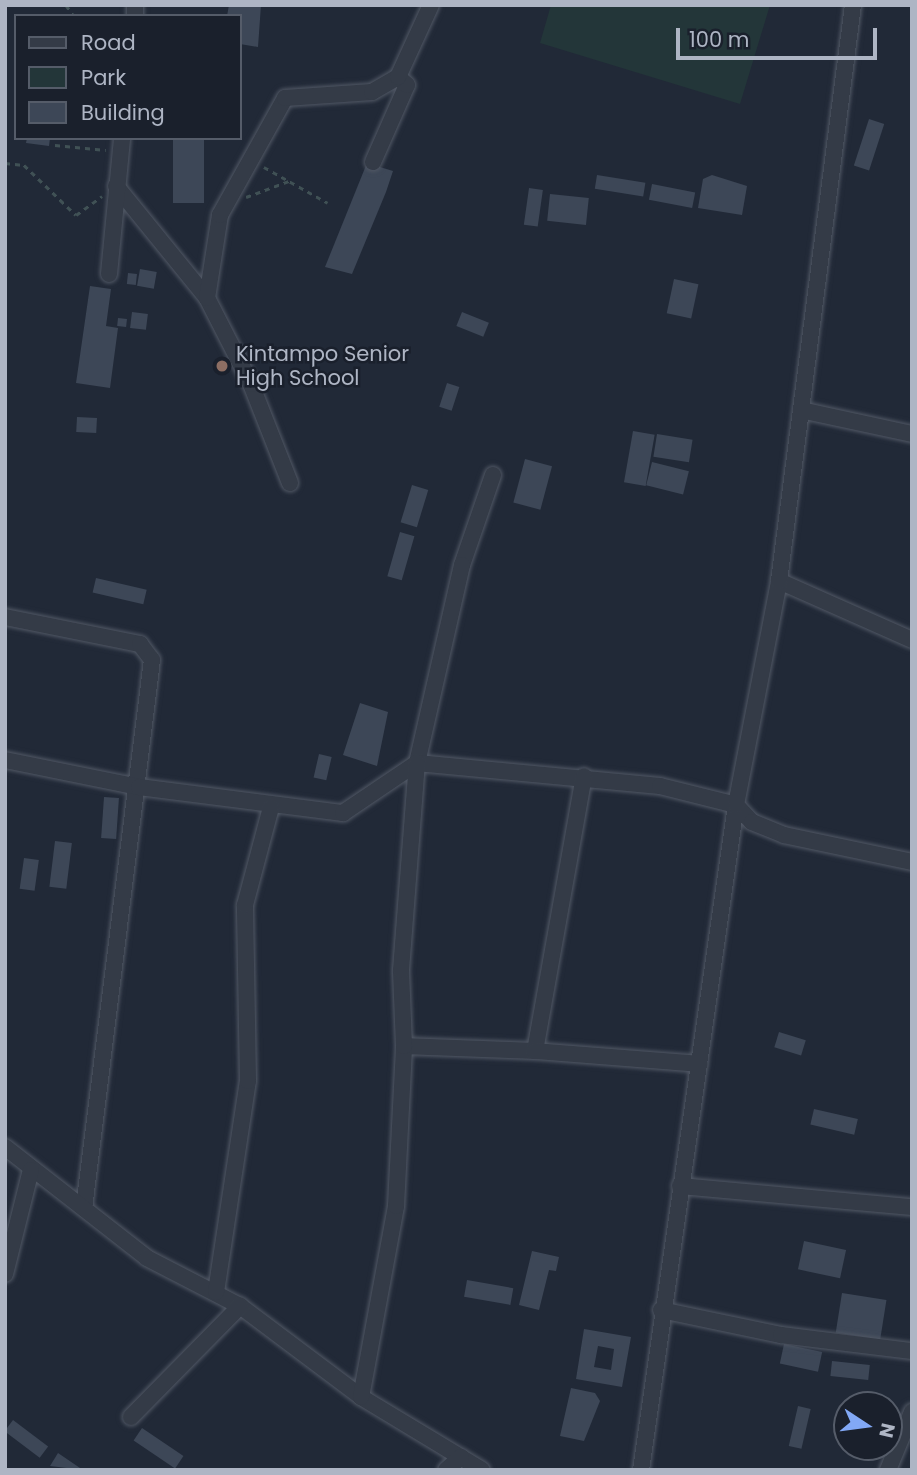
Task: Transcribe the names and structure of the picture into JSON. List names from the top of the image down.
{
  "places": ["Kintampo Senior High School"],
  "legend": ["Road", "Park", "Building"],
  "scale_bar": "100 m",
  "north": "right"
}
